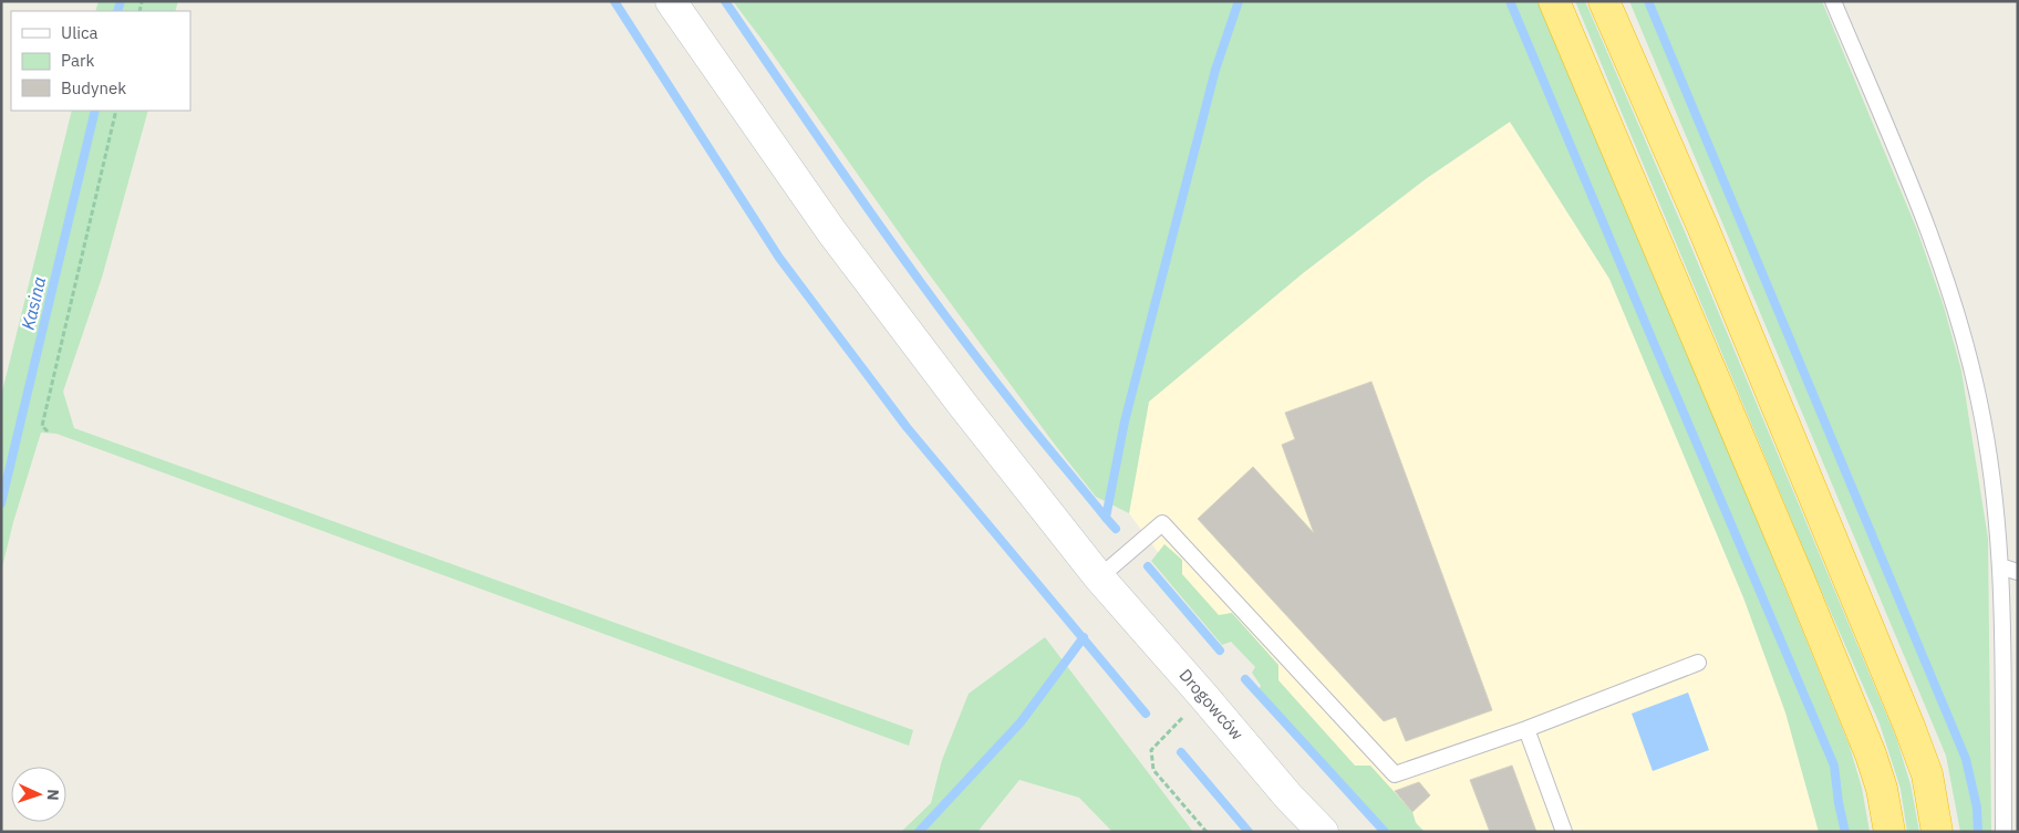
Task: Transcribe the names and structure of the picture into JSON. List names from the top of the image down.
{
  "streets": {
    "main road": ["Drogowców"]
  },
  "water": ["Kasina"],
  "legend": ["Ulica", "Park", "Budynek"],
  "north": "right"
}
